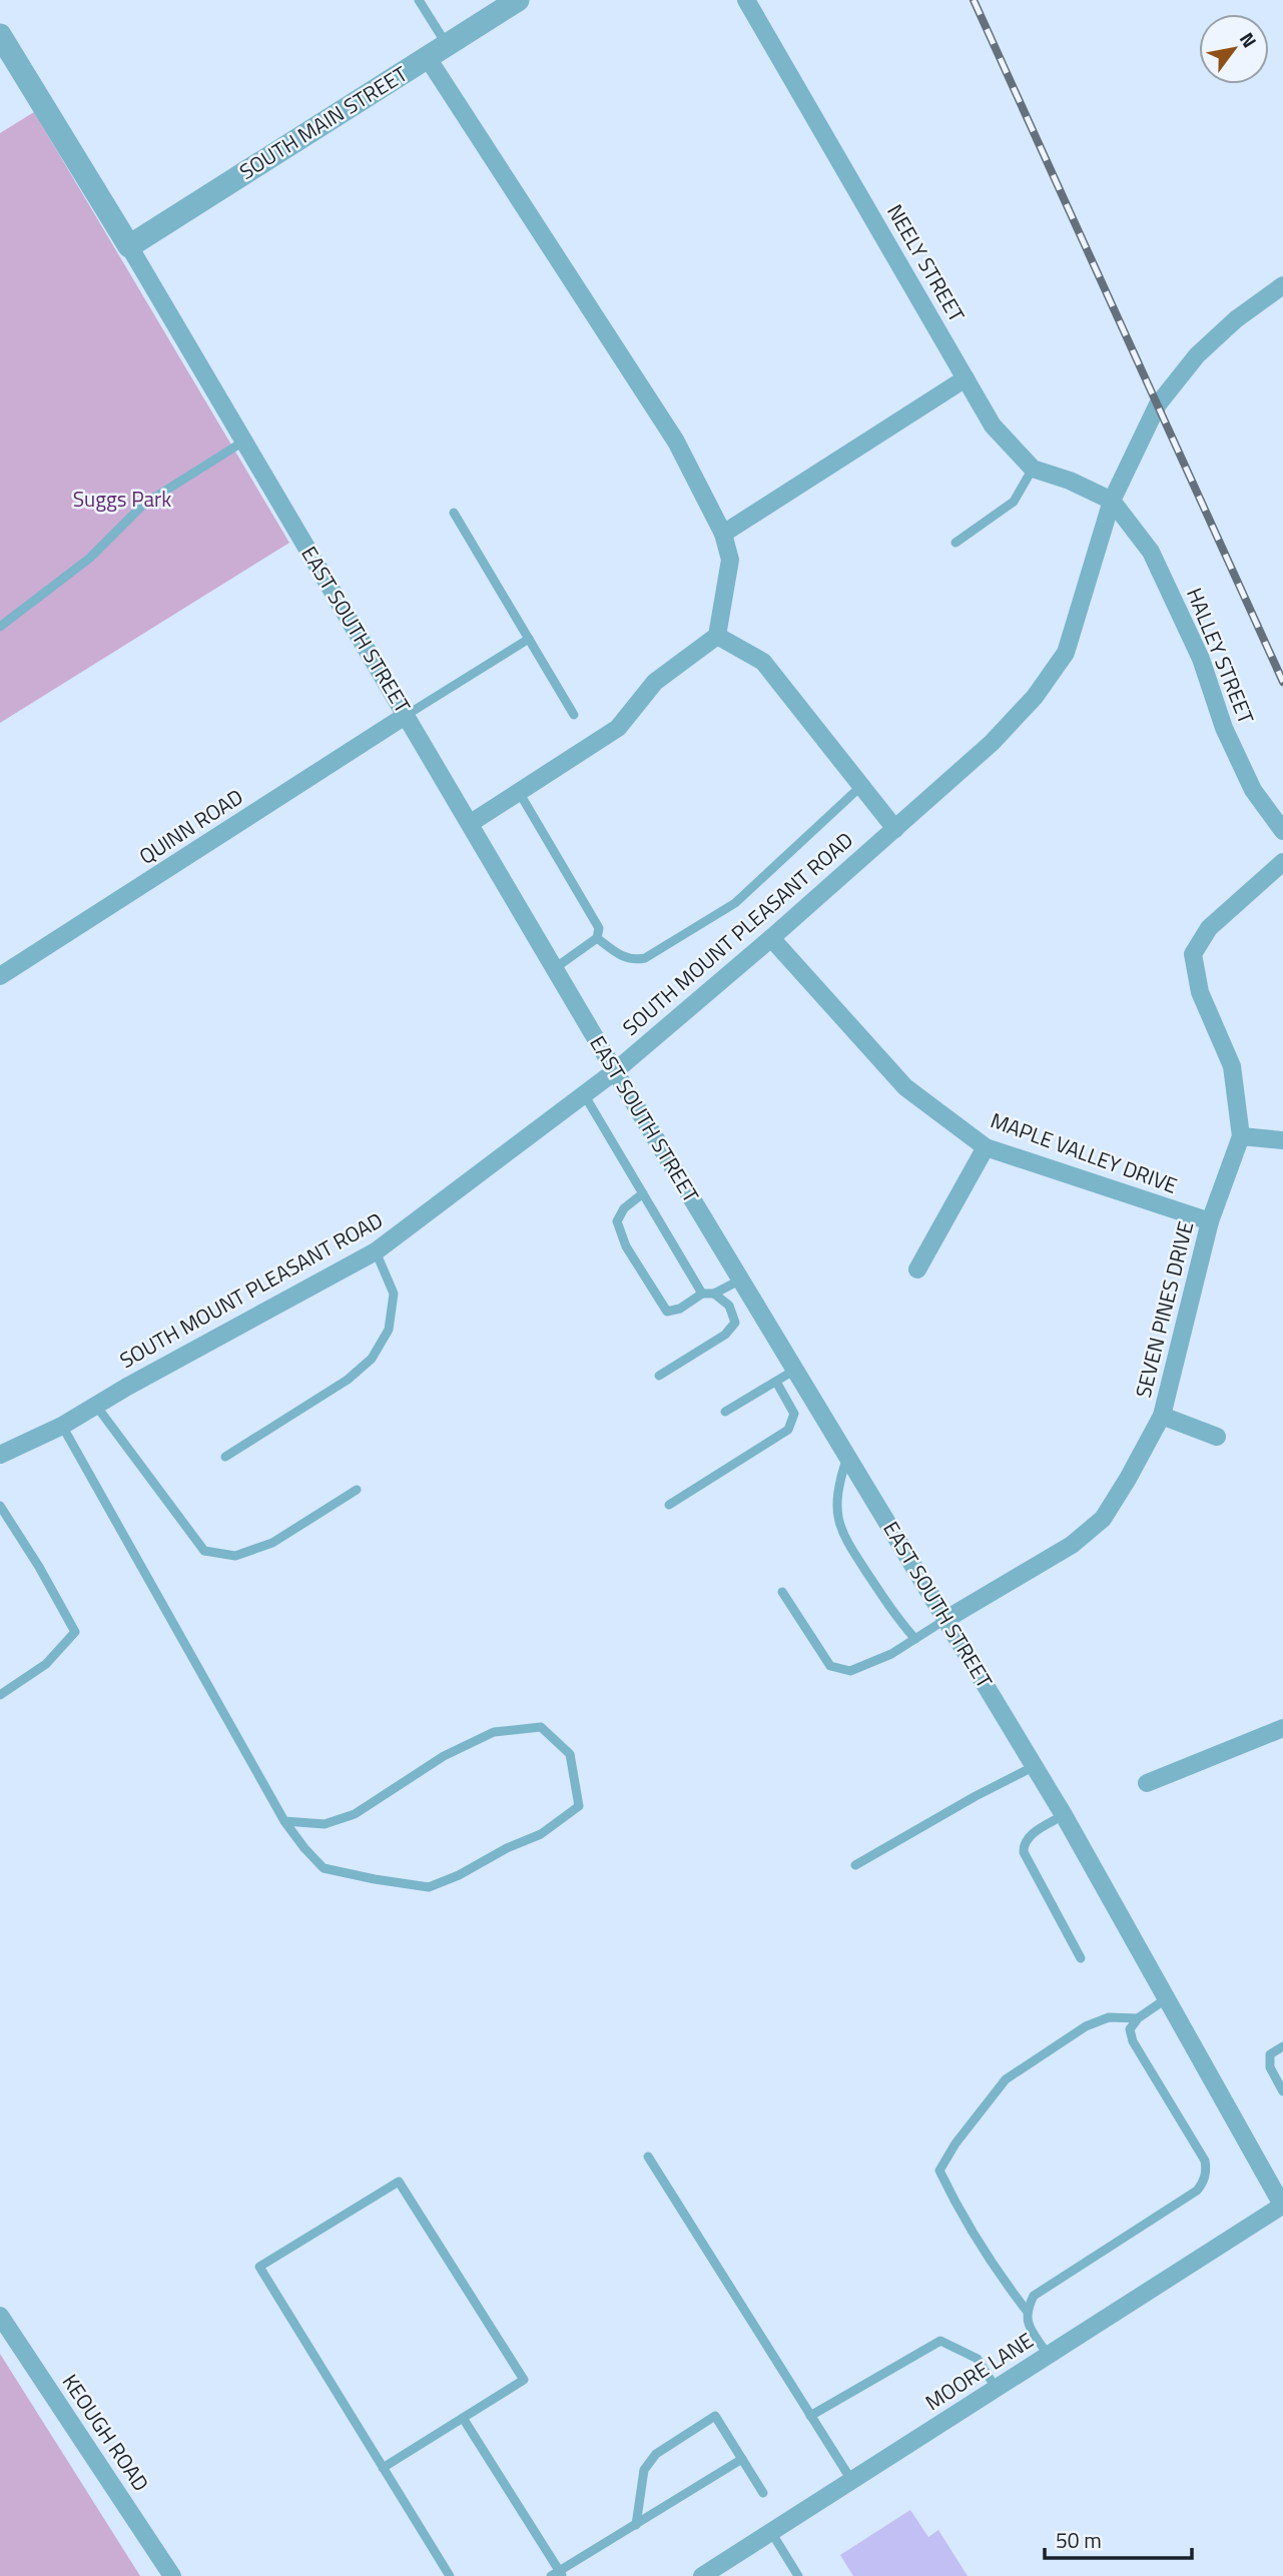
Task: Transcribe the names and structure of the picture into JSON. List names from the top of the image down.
{
  "streets": {
    "street": [
      "SOUTH MAIN STREET",
      "NEELY STREET",
      "EAST SOUTH STREET",
      "HALLEY STREET",
      "QUINN ROAD",
      "SOUTH MOUNT PLEASANT ROAD",
      "MAPLE VALLEY DRIVE",
      "SEVEN PINES DRIVE",
      "MOORE LANE",
      "KEOUGH ROAD"
    ]
  },
  "crossings": [
    ["SOUTH MAIN STREET", "EAST SOUTH STREET"],
    ["NEELY STREET", "HALLEY STREET"],
    ["NEELY STREET", "SOUTH MOUNT PLEASANT ROAD"],
    ["EAST SOUTH STREET", "QUINN ROAD"],
    ["EAST SOUTH STREET", "SOUTH MOUNT PLEASANT ROAD"],
    ["EAST SOUTH STREET", "SEVEN PINES DRIVE"],
    ["EAST SOUTH STREET", "MOORE LANE"],
    ["HALLEY STREET", "SOUTH MOUNT PLEASANT ROAD"],
    ["SOUTH MOUNT PLEASANT ROAD", "MAPLE VALLEY DRIVE"],
    ["MAPLE VALLEY DRIVE", "SEVEN PINES DRIVE"]
  ],
  "parks": ["Suggs Park"],
  "scale_bar": "50 m",
  "north": "top right"
}
